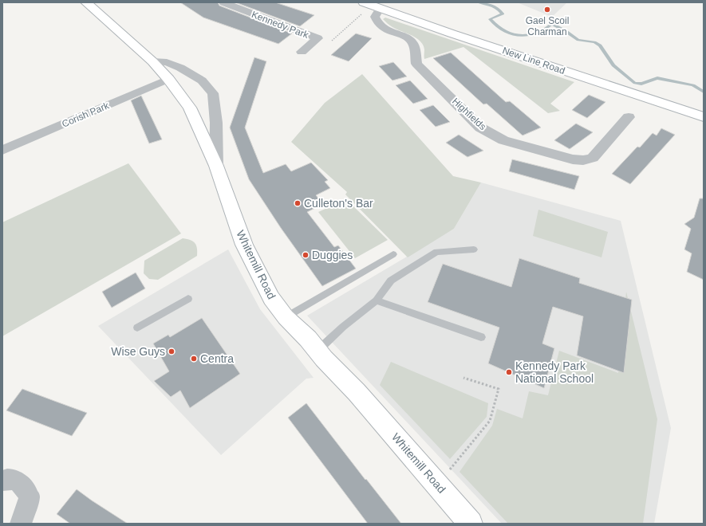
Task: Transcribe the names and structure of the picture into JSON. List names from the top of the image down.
{
  "streets": {
    "street": [
      "Kennedy Park",
      "New Line Road",
      "Highfields",
      "Corish Park",
      "Whitemill Road"
    ]
  },
  "crossings": [
    ["New Line Road", "Highfields"],
    ["Corish Park", "Whitemill Road"]
  ],
  "places": [
    "Gael Scoil Charman",
    "Culleton's Bar",
    "Duggies",
    "Wise Guys",
    "Centra",
    "Kennedy Park National School"
  ]
}
